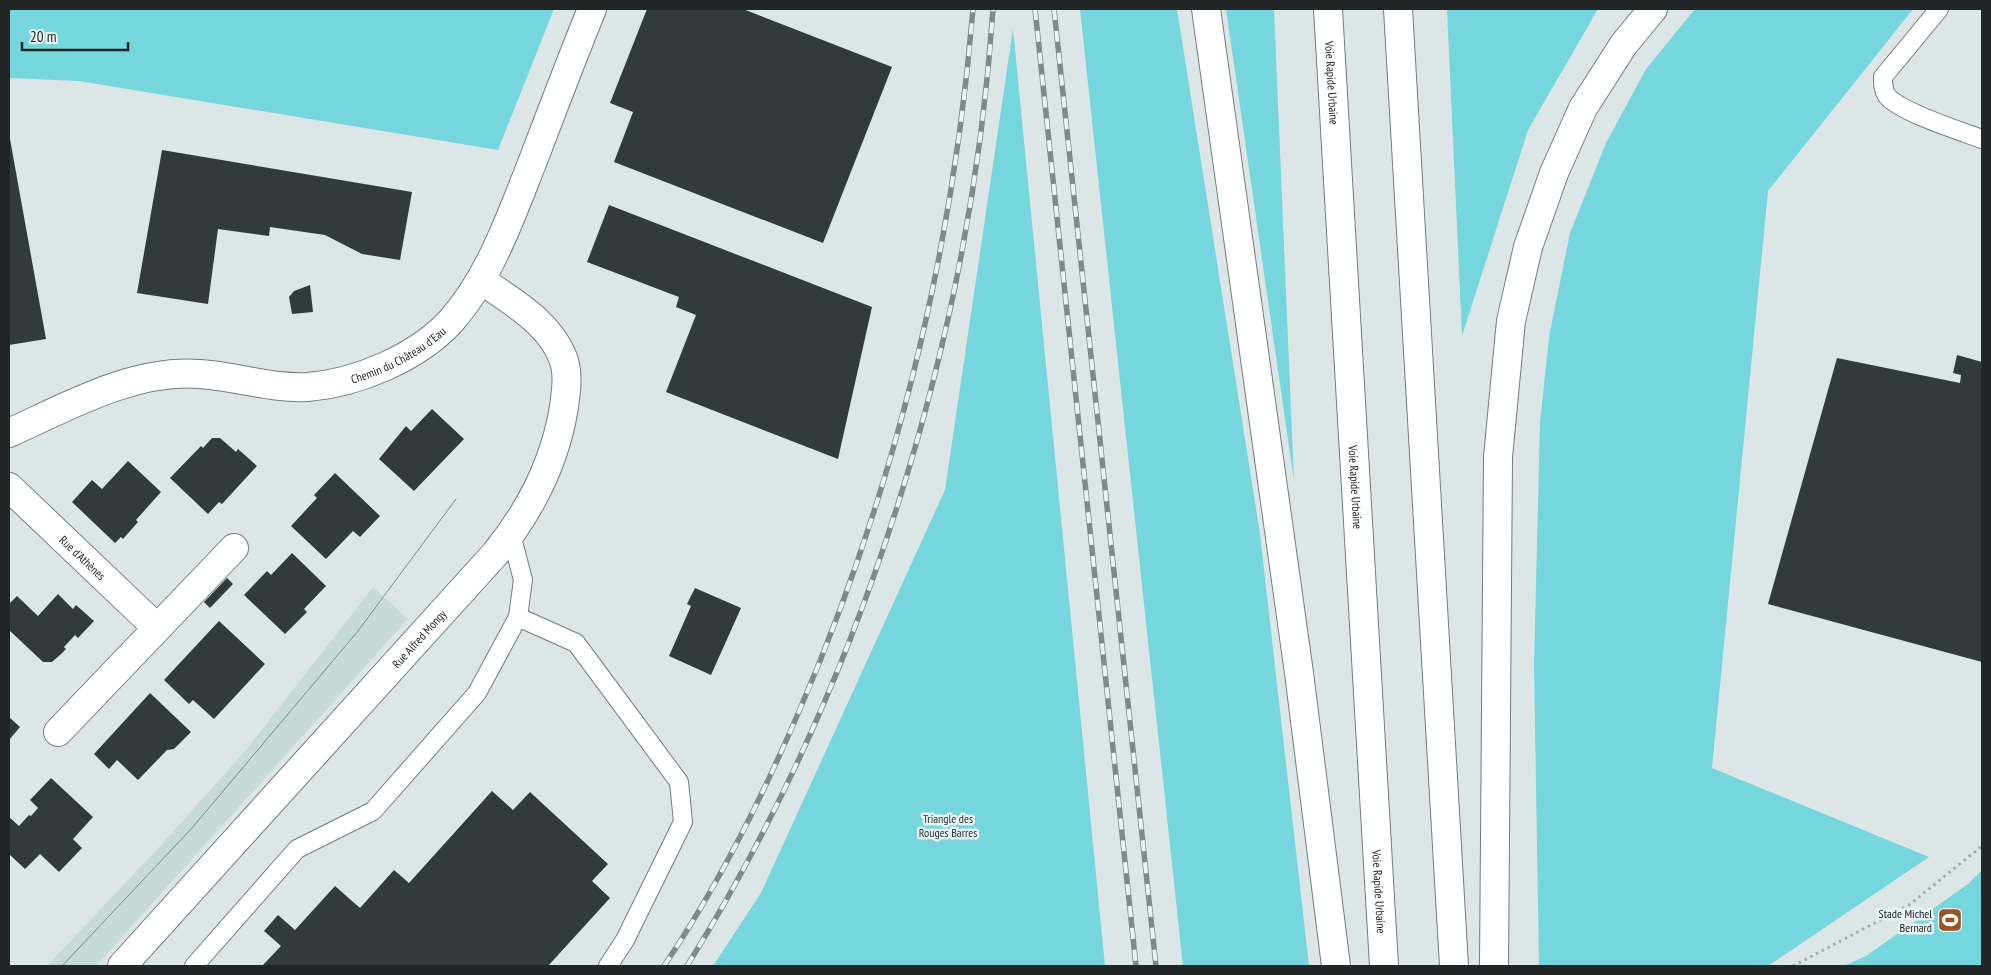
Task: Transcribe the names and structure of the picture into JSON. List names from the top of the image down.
{
  "streets": {
    "main road": [
      "Voie Rapide Urbaine",
      "Chemin du Château d'Eau",
      "Rue d'Athènes",
      "Rue Alfred Mongy"
    ]
  },
  "crossings": [
    ["Chemin du Château d'Eau", "Rue Alfred Mongy"]
  ],
  "parks": ["Triangle des Rouges Barres"],
  "places": {
    "sports": ["Stade Michel Bernard"]
  },
  "scale_bar": "20 m"
}
